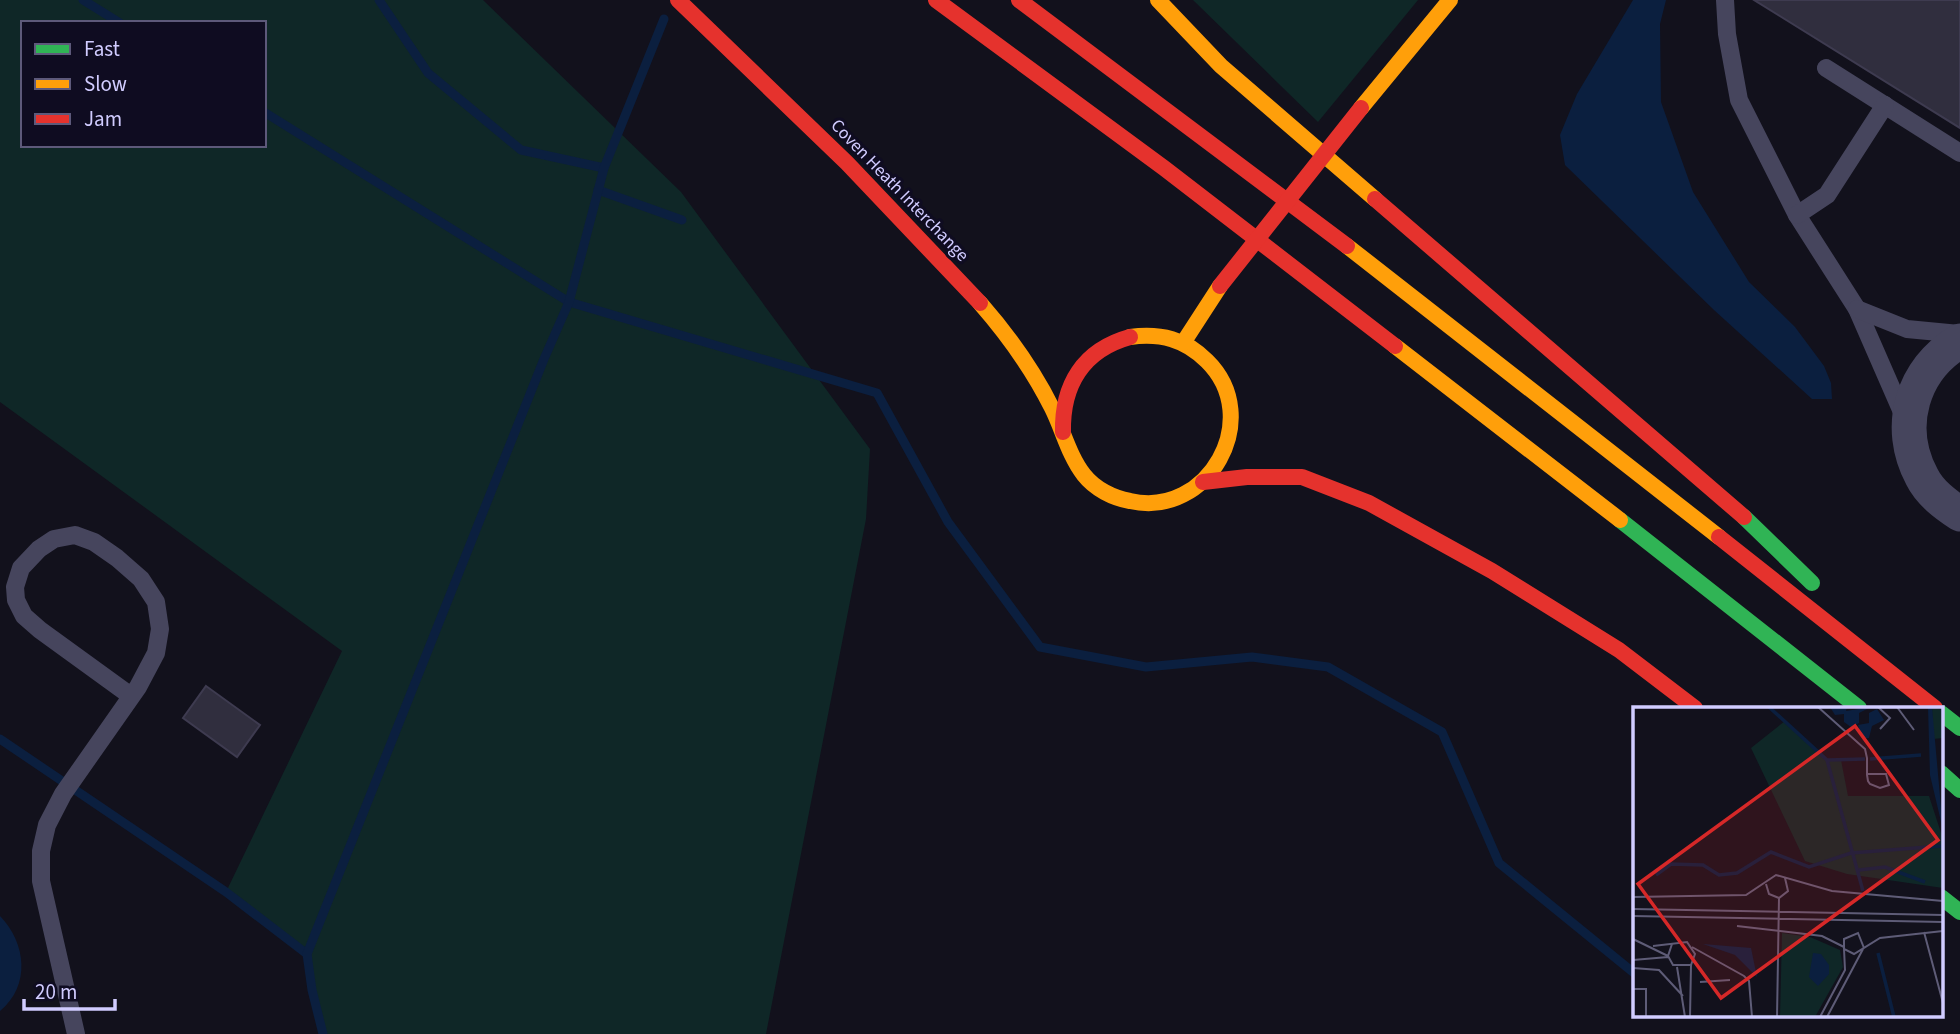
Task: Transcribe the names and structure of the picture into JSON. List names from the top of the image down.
{
  "streets": {
    "main road": ["Coven Heath Interchange"]
  },
  "legend": ["Fast", "Slow", "Jam"],
  "scale_bar": "20 m"
}
